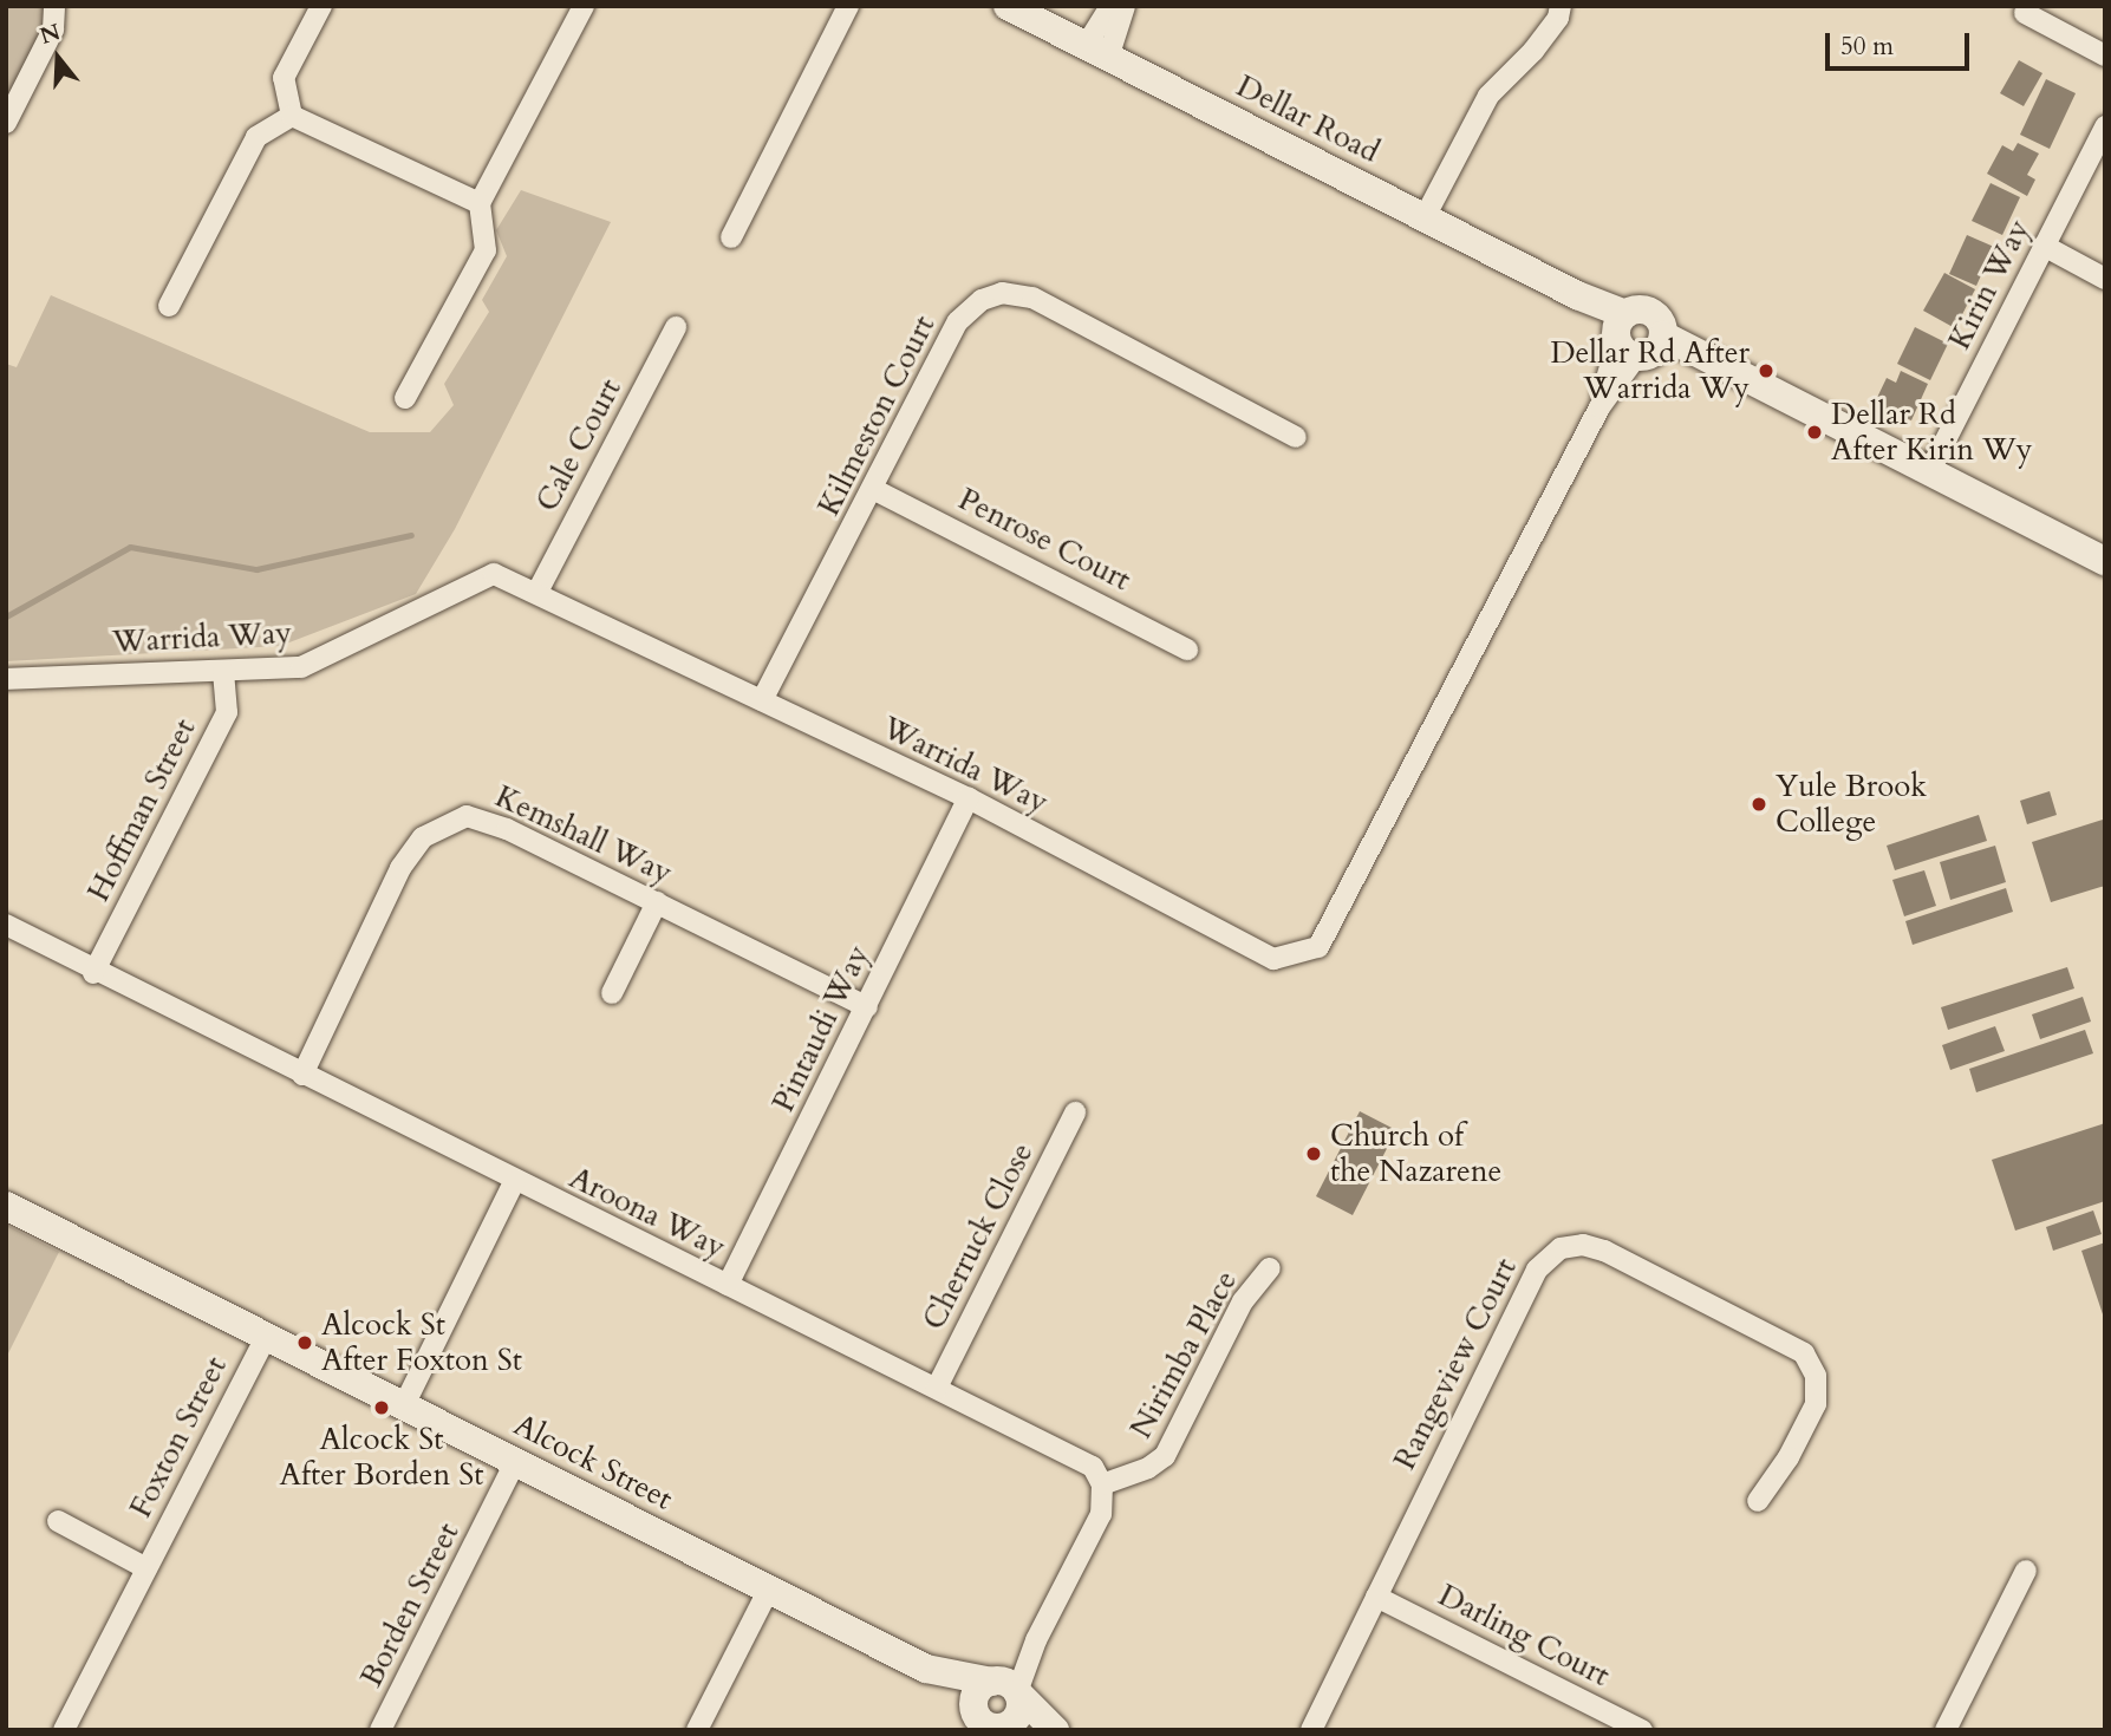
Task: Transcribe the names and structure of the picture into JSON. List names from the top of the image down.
{
  "streets": {
    "main road": ["Dellar Road", "Alcock Street"],
    "street": [
      "Kirin Way",
      "Kilmeston Court",
      "Cale Court",
      "Penrose Court",
      "Warrida Way",
      "Hoffman Street",
      "Kemshall Way",
      "Pintaudi Way",
      "Aroona Way",
      "Cherruck Close",
      "Nirimba Place",
      "Rangeview Court",
      "Foxton Street",
      "Borden Street",
      "Darling Court"
    ]
  },
  "crossings": [
    ["Dellar Road", "Kirin Way"],
    ["Dellar Road", "Warrida Way"],
    ["Kilmeston Court", "Penrose Court"],
    ["Kilmeston Court", "Warrida Way"],
    ["Cale Court", "Warrida Way"],
    ["Warrida Way", "Hoffman Street"],
    ["Warrida Way", "Pintaudi Way"],
    ["Hoffman Street", "Aroona Way"],
    ["Kemshall Way", "Pintaudi Way"],
    ["Kemshall Way", "Aroona Way"],
    ["Pintaudi Way", "Aroona Way"],
    ["Aroona Way", "Cherruck Close"],
    ["Aroona Way", "Nirimba Place"],
    ["Rangeview Court", "Darling Court"],
    ["Foxton Street", "Alcock Street"],
    ["Alcock Street", "Borden Street"]
  ],
  "places": [
    "Dellar Rd After Warrida Wy",
    "Dellar Rd After Kirin Wy",
    "Yule Brook College",
    "Church of the Nazarene",
    "Alcock St After Foxton St",
    "Alcock St After Borden St"
  ],
  "scale_bar": "50 m",
  "north": "top"
}
